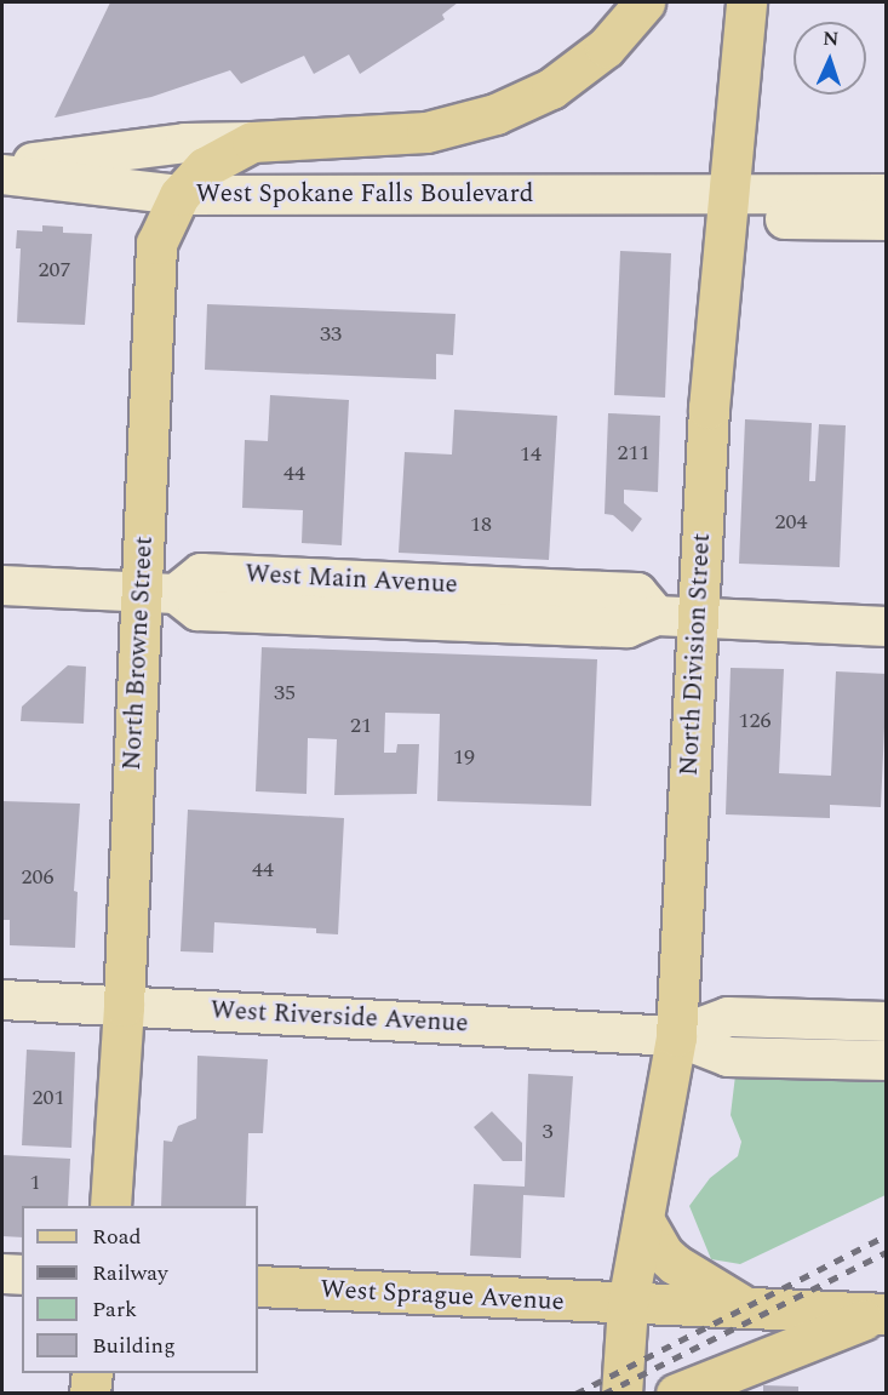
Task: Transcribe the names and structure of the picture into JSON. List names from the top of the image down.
{
  "streets": {
    "main road": [
      "West Spokane Falls Boulevard",
      "West Main Avenue",
      "North Browne Street",
      "North Division Street",
      "West Riverside Avenue",
      "West Sprague Avenue"
    ]
  },
  "crossings": [
    ["West Spokane Falls Boulevard", "North Browne Street"],
    ["West Spokane Falls Boulevard", "North Division Street"],
    ["West Main Avenue", "North Browne Street"],
    ["West Main Avenue", "North Division Street"],
    ["North Browne Street", "West Riverside Avenue"],
    ["North Division Street", "West Riverside Avenue"],
    ["North Division Street", "West Sprague Avenue"]
  ],
  "house_numbers": [
    "207",
    "33",
    "211",
    "14",
    "44",
    "204",
    "18",
    "35",
    "126",
    "21",
    "19",
    "44",
    "206",
    "201",
    "3",
    "1"
  ],
  "legend": [
    "Road",
    "Railway",
    "Park",
    "Building"
  ],
  "north": "top"
}
